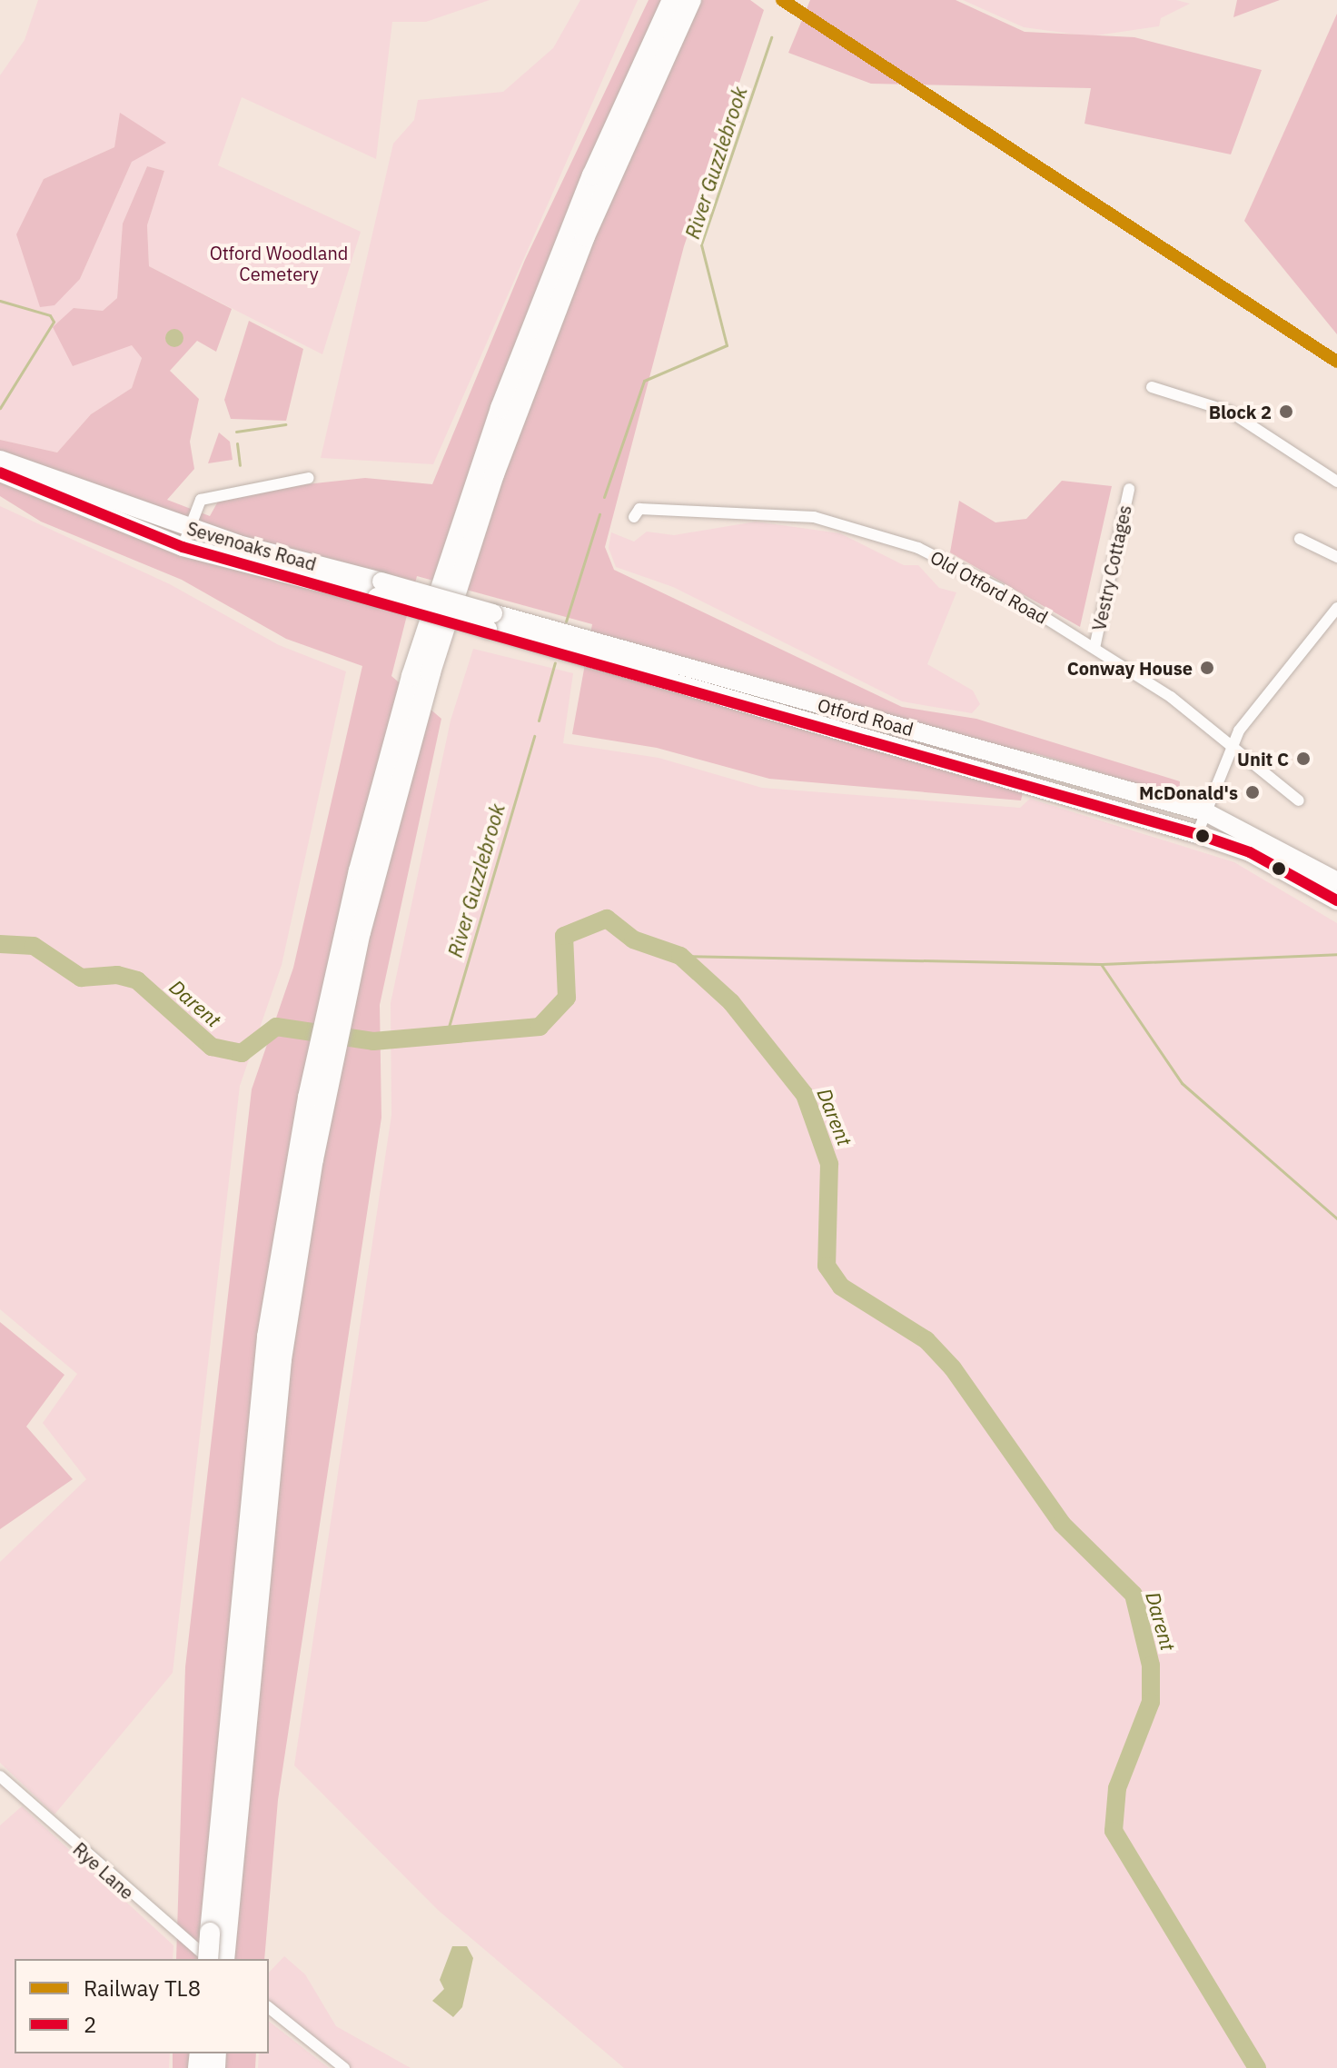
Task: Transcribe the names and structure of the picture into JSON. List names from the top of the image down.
{
  "streets": {
    "main road": ["Sevenoaks Road", "Otford Road"],
    "street": ["Vestry Cottages", "Old Otford Road", "Rye Lane"]
  },
  "crossings": [
    ["Sevenoaks Road", "Otford Road"],
    ["Vestry Cottages", "Old Otford Road"]
  ],
  "water": ["River Guzzlebrook", "Darent"],
  "parks": ["Otford Woodland Cemetery"],
  "places": [
    "Block 2",
    "Conway House",
    "Unit C",
    "McDonald's"
  ],
  "lines": ["rail line TL8", "transit line 2"],
  "legend": ["Railway TL8", "2"]
}
